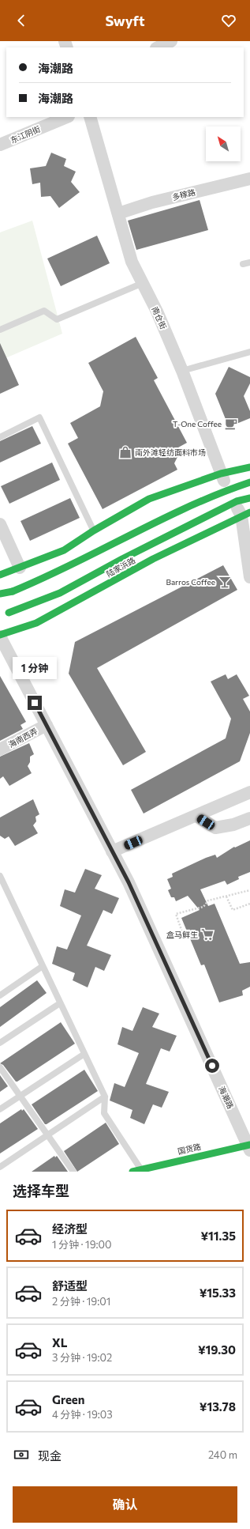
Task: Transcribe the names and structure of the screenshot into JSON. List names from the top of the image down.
{
  "streets": {
    "main road": ["陆家浜路", "国货路"],
    "street": [
      "东江阴街",
      "多稼路",
      "南仓街",
      "海南西弄",
      "海潮路"
    ]
  },
  "crossings": [
    ["多稼路", "南仓街"],
    ["南仓街", "陆家浜路"],
    ["陆家浜路", "海潮路"],
    ["海南西弄", "海潮路"],
    ["海潮路", "国货路"]
  ],
  "places": {
    "cafe": ["T-One Coffee"],
    "shop": ["南外滩轻纺面料市场"],
    "bar": ["Barros Coffee"],
    "supermarket": ["盒马鲜生"]
  },
  "north": "top left",
  "page": {
    "header": "Swyft",
    "banner": ["海潮路", "海潮路"],
    "bubble": "1 分钟",
    "heading": "选择车型",
    "list": [
      {
        "name": "经济型",
        "note": "1 分钟 · 19:00",
        "value": "¥11.35"
      },
      {
        "name": "舒适型",
        "note": "2 分钟 · 19:01",
        "value": "¥15.33"
      },
      {
        "name": "XL",
        "note": "3 分钟 · 19:02",
        "value": "¥19.30"
      },
      {
        "name": "Green",
        "note": "4 分钟 · 19:03",
        "value": "¥13.78"
      }
    ],
    "pay": ["现金", "240 m"],
    "buttons": "确认"
  }
}
